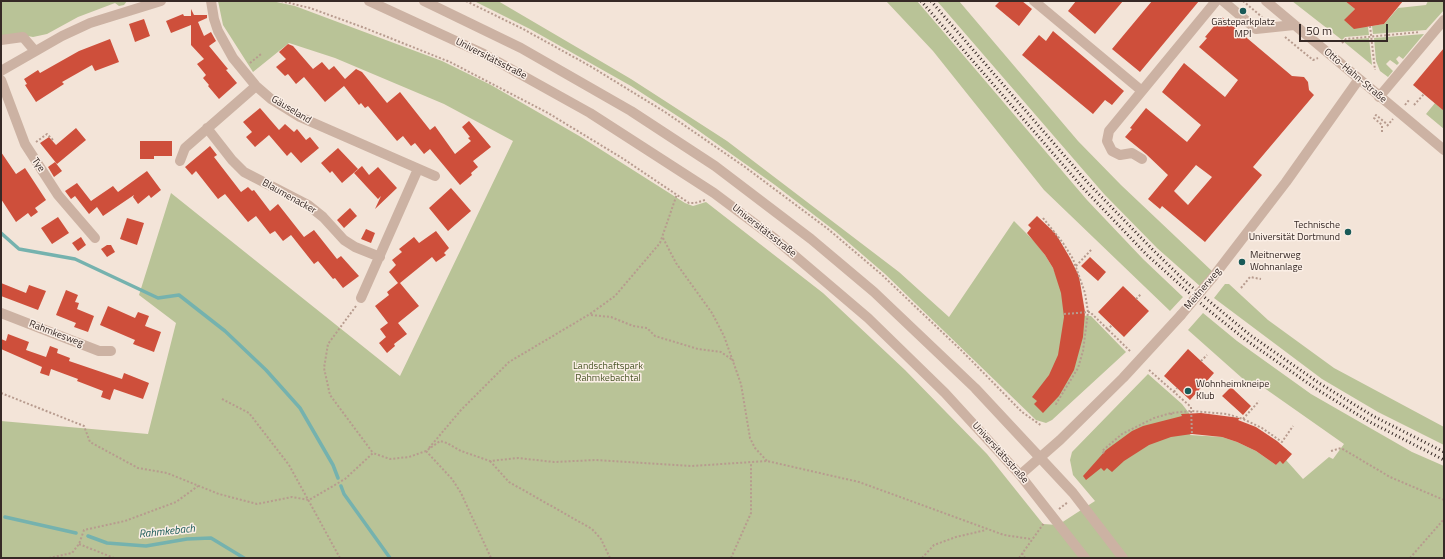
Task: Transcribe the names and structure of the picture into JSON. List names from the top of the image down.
{
  "streets": {
    "street": [
      "Universitätsstraße",
      "Otto-Hahn-Straße",
      "Gäuseland",
      "Tye",
      "Blaumenacker",
      "Meitnerweg",
      "Rahmkesweg"
    ]
  },
  "crossings": [
    ["Universitätsstraße", "Meitnerweg"],
    ["Otto-Hahn-Straße", "Meitnerweg"]
  ],
  "water": ["Rahmkebach"],
  "parks": ["Landschaftspark Rahmkebachtal"],
  "places": [
    "Gästeparkplatz MPI",
    "Technische Universität Dortmund",
    "Meitnerweg Wohnanlage",
    "Wohnheimkneipe Klub"
  ],
  "scale_bar": "50 m"
}
